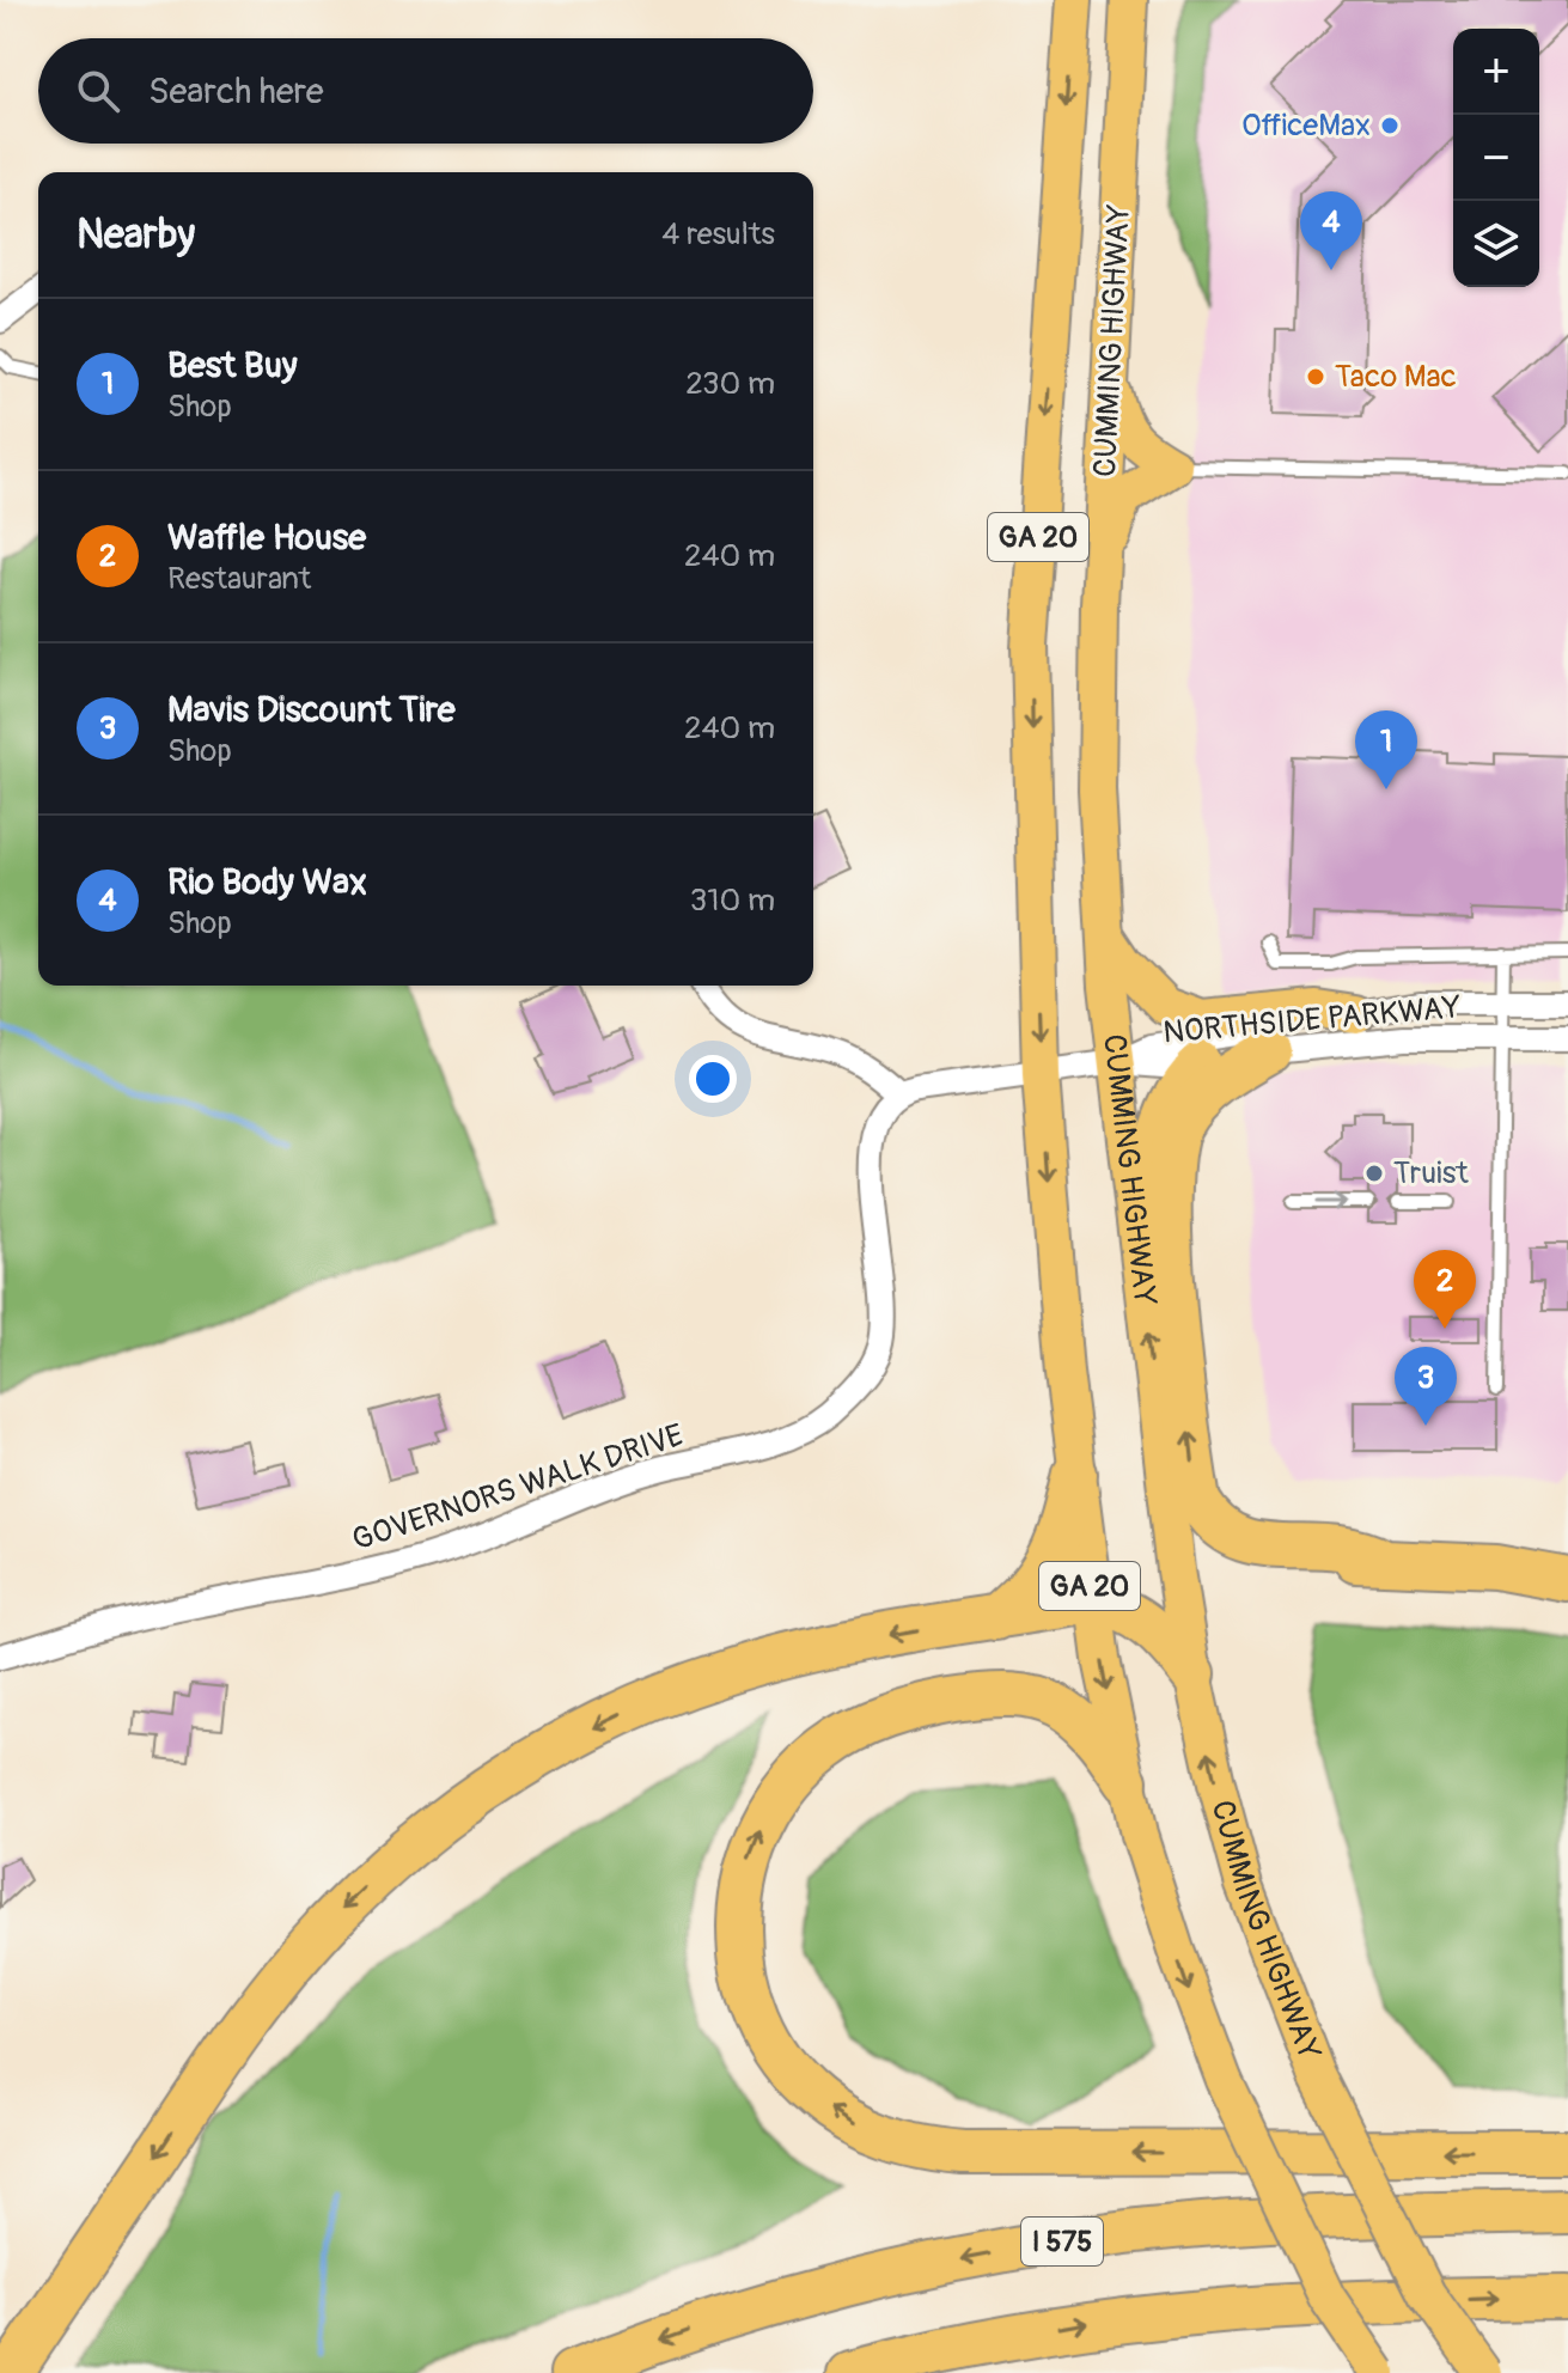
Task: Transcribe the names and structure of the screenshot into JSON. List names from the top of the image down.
{
  "streets": {
    "highway": ["GA 20", "I 575"],
    "main road": ["CUMMING HIGHWAY"],
    "street": ["NORTHSIDE PARKWAY", "GOVERNORS WALK DRIVE"]
  },
  "crossings": [
    ["CUMMING HIGHWAY", "GA 20"],
    ["CUMMING HIGHWAY", "NORTHSIDE PARKWAY"]
  ],
  "places": ["OfficeMax", "Taco Mac", "Truist"],
  "page": {
    "map_buttons": ["+", "−"],
    "search": "Search here",
    "heading": ["Nearby", "4 results"],
    "pins": [
      "4",
      "1",
      "2",
      "3"
    ],
    "list": [
      {
        "mark": "1",
        "name": "Best Buy",
        "note": "Shop",
        "value": "230 m"
      },
      {
        "mark": "2",
        "name": "Waffle House",
        "note": "Restaurant",
        "value": "240 m"
      },
      {
        "mark": "3",
        "name": "Mavis Discount Tire",
        "note": "Shop",
        "value": "240 m"
      },
      {
        "mark": "4",
        "name": "Rio Body Wax",
        "note": "Shop",
        "value": "310 m"
      }
    ]
  }
}
